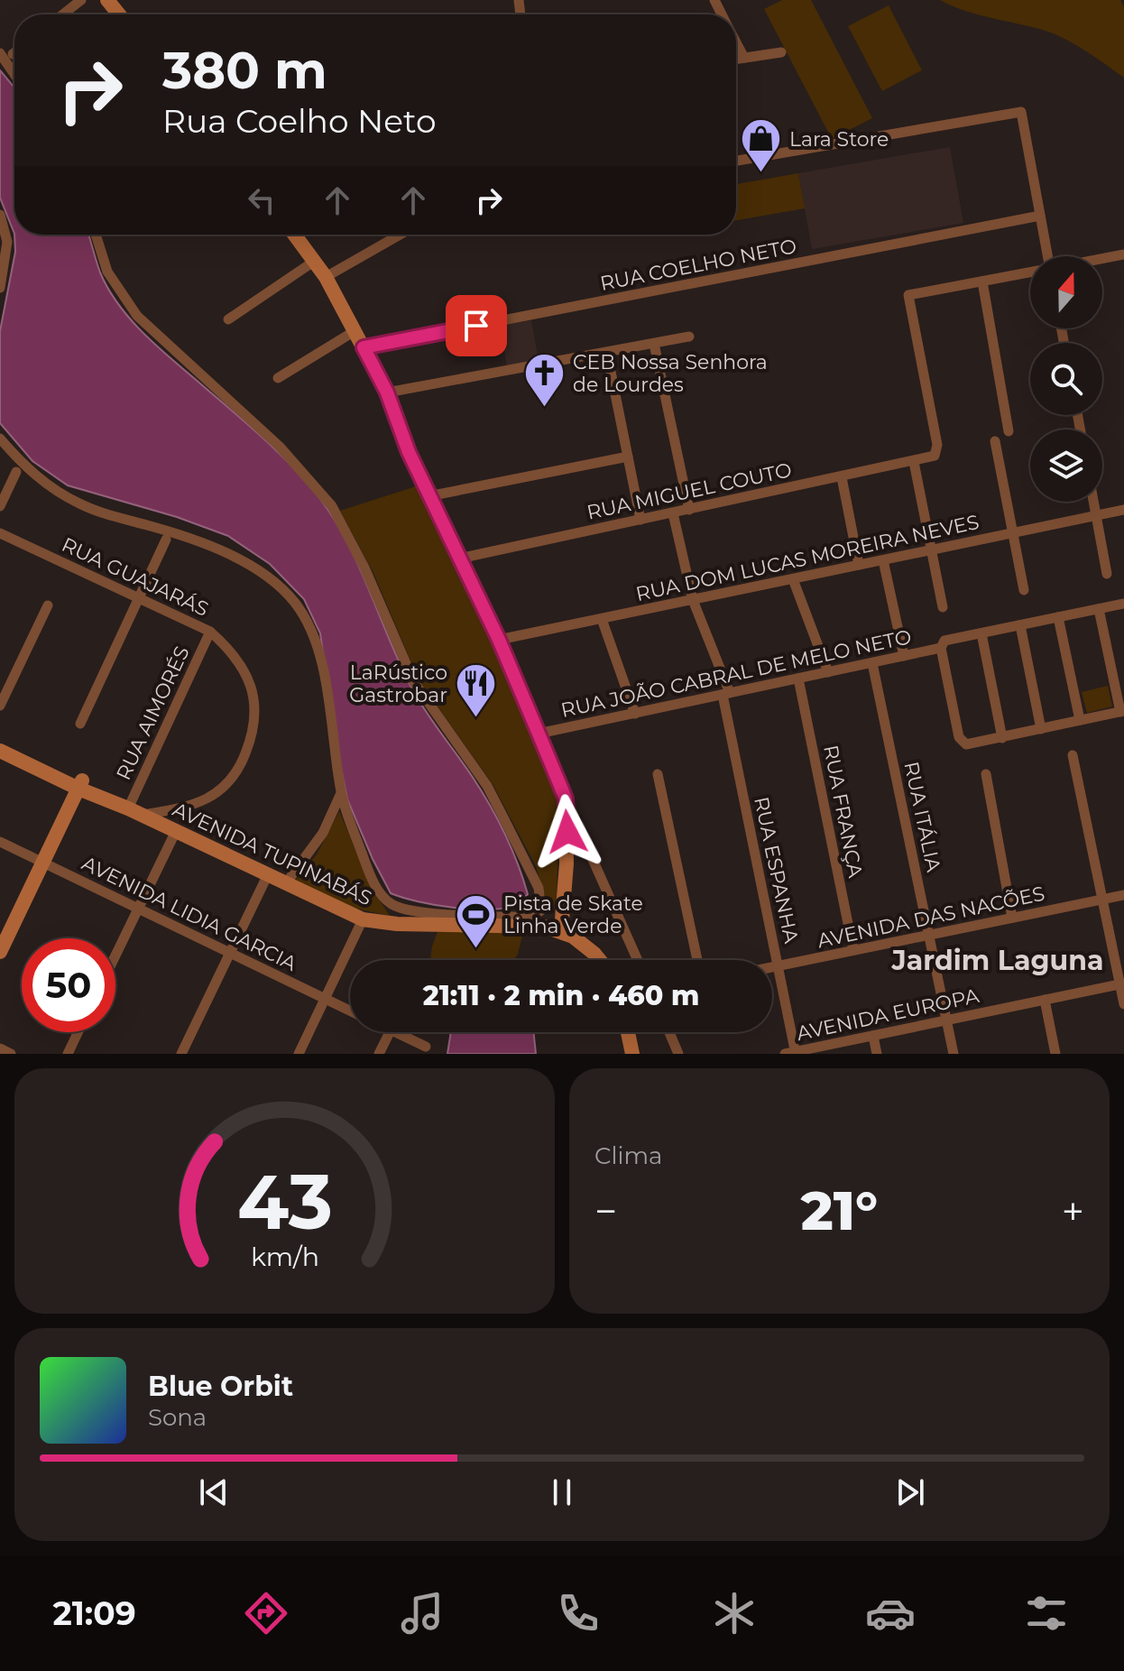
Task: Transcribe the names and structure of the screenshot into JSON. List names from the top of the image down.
{
  "streets": {
    "main road": ["AVENIDA TUPINABÁS"],
    "street": [
      "RUA COELHO NETO",
      "RUA MIGUEL COUTO",
      "RUA DOM LUCAS MOREIRA NEVES",
      "RUA GUAJARÁS",
      "RUA JOÃO CABRAL DE MELO NETO",
      "RUA AIMORÉS",
      "RUA FRANÇA",
      "RUA ITÁLIA",
      "RUA ESPANHA",
      "AVENIDA LIDIA GARCIA",
      "AVENIDA DAS NACÕES",
      "AVENIDA EUROPA"
    ]
  },
  "crossings": [
    ["RUA MIGUEL COUTO", "RUA ESPANHA"],
    ["RUA DOM LUCAS MOREIRA NEVES", "RUA ESPANHA"],
    ["RUA GUAJARÁS", "RUA AIMORÉS"],
    ["RUA GUAJARÁS", "AVENIDA TUPINABÁS"],
    ["RUA JOÃO CABRAL DE MELO NETO", "RUA FRANÇA"],
    ["RUA JOÃO CABRAL DE MELO NETO", "RUA ITÁLIA"],
    ["RUA JOÃO CABRAL DE MELO NETO", "RUA ESPANHA"],
    ["RUA AIMORÉS", "AVENIDA TUPINABÁS"],
    ["RUA FRANÇA", "AVENIDA DAS NACÕES"],
    ["RUA ITÁLIA", "AVENIDA DAS NACÕES"],
    ["RUA ITÁLIA", "AVENIDA EUROPA"],
    ["RUA ESPANHA", "AVENIDA DAS NACÕES"],
    ["RUA ESPANHA", "AVENIDA EUROPA"]
  ],
  "districts": ["Jardim Laguna"],
  "places": {
    "shop": ["Lara Store"],
    "church": ["CEB Nossa Senhora de Lourdes"],
    "restaurant": ["LaRústico Gastrobar"],
    "sports": ["Pista de Skate Linha Verde"]
  },
  "north": "top",
  "page": {
    "turn": ["380 m", "Rua Coelho Neto"],
    "limit": "50",
    "trip": "21:11 · 2 min · 460 m",
    "tile": "Clima",
    "heat": ["−", "21°", "+"],
    "song": ["Blue Orbit", "Sona"],
    "tabs": "21:09",
    "gauge": ["43", "km/h"]
  }
}
